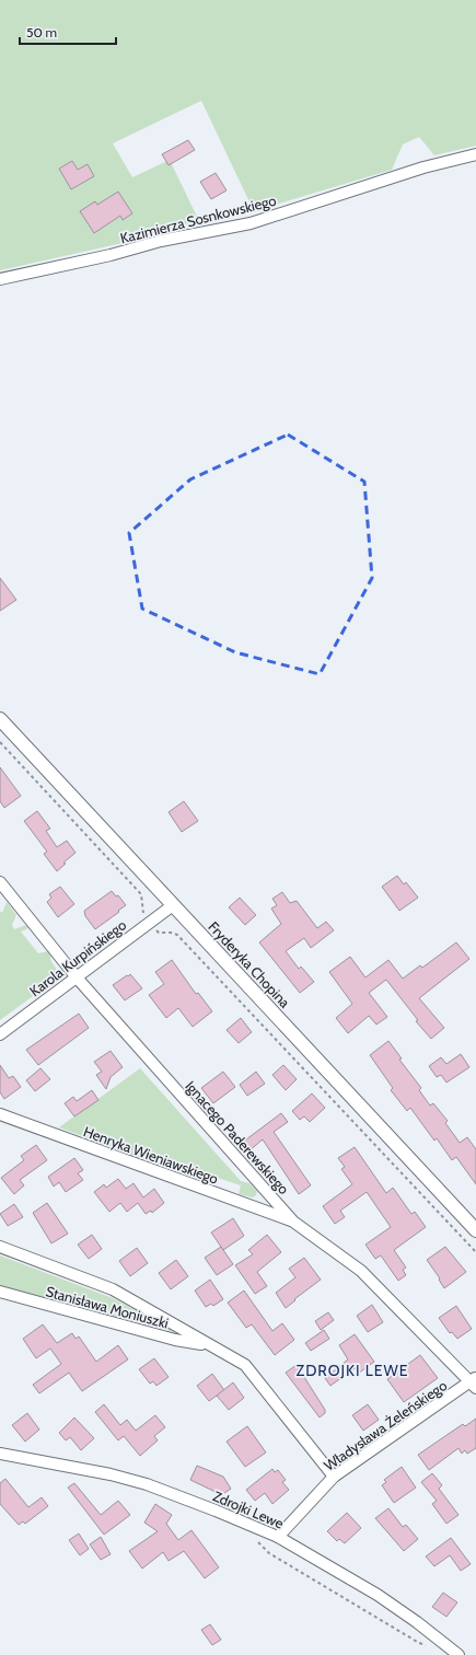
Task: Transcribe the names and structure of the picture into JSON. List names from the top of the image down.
{
  "streets": {
    "street": [
      "Kazimierza Sosnkowskiego",
      "Karola Kurpińskiego",
      "Fryderyka Chopina",
      "Ignacego Paderewskiego",
      "Henryka Wieniawskiego",
      "Stanisława Moniuszki",
      "Władysława Żeleńskiego",
      "Zdrojki Lewe"
    ]
  },
  "crossings": [
    ["Karola Kurpińskiego", "Fryderyka Chopina"],
    ["Karola Kurpińskiego", "Ignacego Paderewskiego"],
    ["Ignacego Paderewskiego", "Henryka Wieniawskiego"],
    ["Ignacego Paderewskiego", "Władysława Żeleńskiego"],
    ["Stanisława Moniuszki", "Władysława Żeleńskiego"],
    ["Władysława Żeleńskiego", "Zdrojki Lewe"]
  ],
  "districts": ["ZDROJKI LEWE"],
  "scale_bar": "50 m"
}
